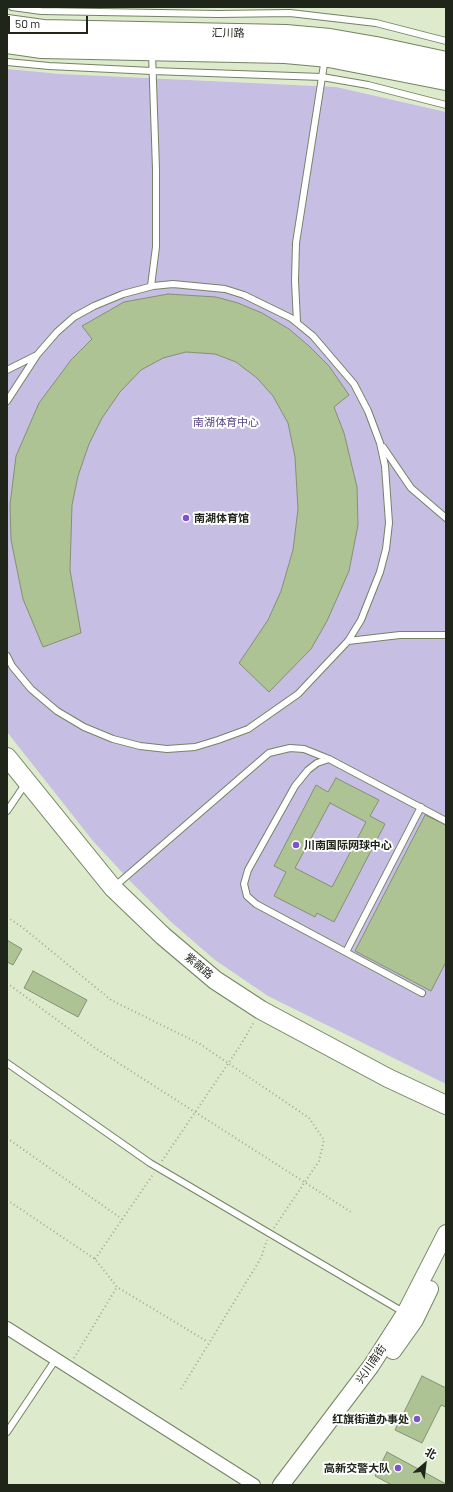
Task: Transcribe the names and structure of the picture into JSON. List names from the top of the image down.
{
  "streets": {
    "main road": ["汇川路", "紫薇路"],
    "street": ["兴川南街"]
  },
  "parks": ["南湖体育中心"],
  "places": [
    "南湖体育馆",
    "川南国际网球中心",
    "红旗街道办事处",
    "高新交警大队"
  ],
  "scale_bar": "50 m",
  "north": "top right"
}
